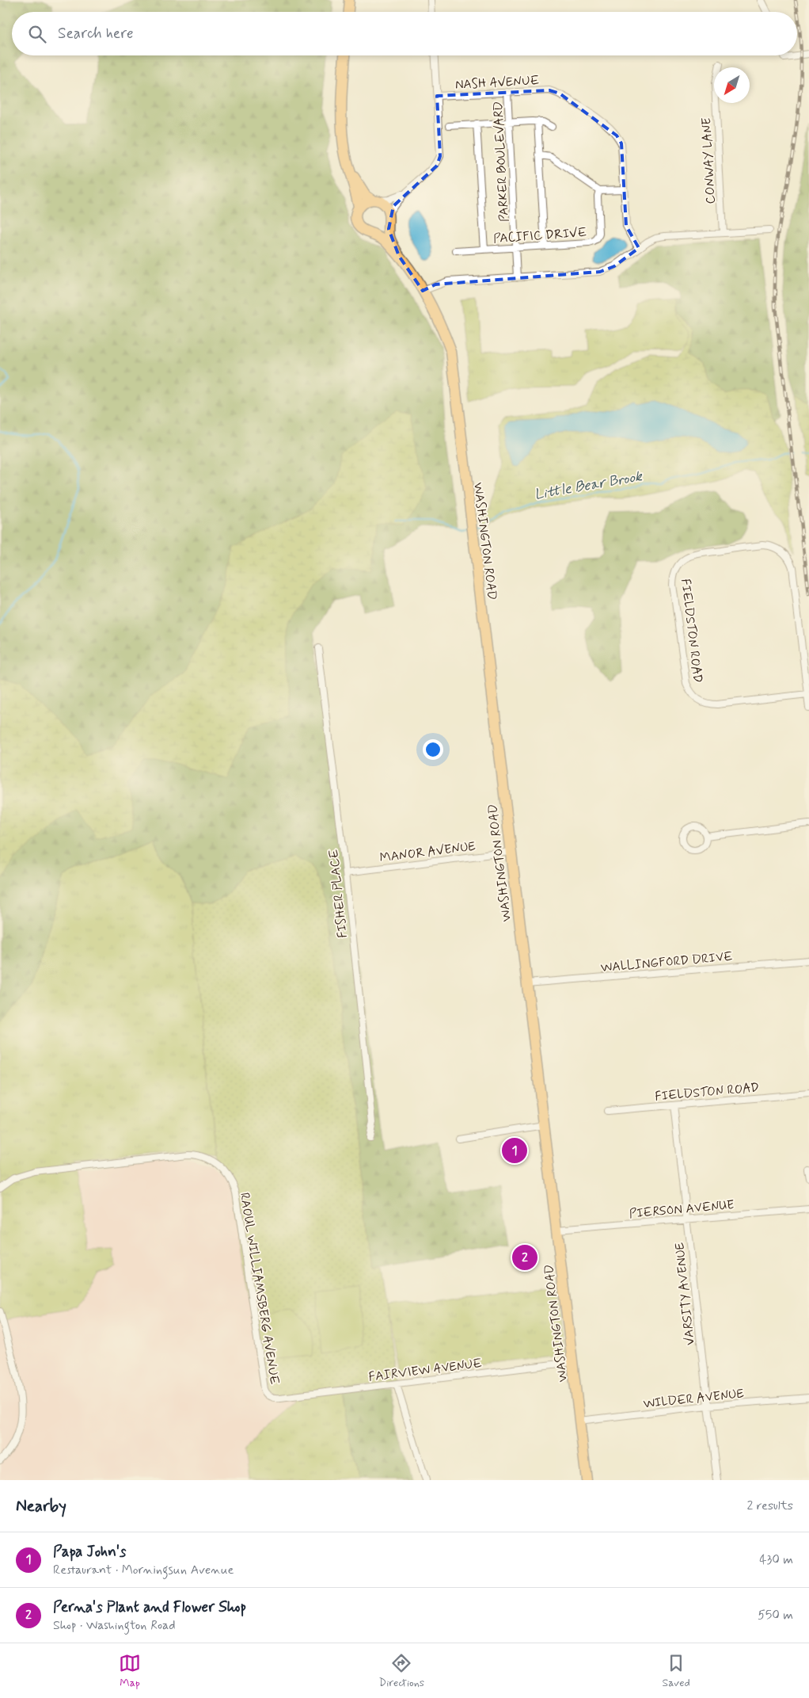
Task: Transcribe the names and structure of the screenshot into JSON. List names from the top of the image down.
{
  "streets": {
    "main road": ["WASHINGTON ROAD"],
    "street": [
      "NASH AVENUE",
      "CONWAY LANE",
      "PARKER BOULEVARD",
      "PACIFIC DRIVE",
      "FIELDSTON ROAD",
      "MANOR AVENUE",
      "FISHER PLACE",
      "WALLINGFORD DRIVE",
      "PIERSON AVENUE",
      "RAOUL WILLIAMSBERG AVENUE",
      "VARSITY AVENUE",
      "FAIRVIEW AVENUE",
      "WILDER AVENUE"
    ]
  },
  "crossings": [
    ["NASH AVENUE", "PARKER BOULEVARD"],
    ["PARKER BOULEVARD", "PACIFIC DRIVE"],
    ["WASHINGTON ROAD", "MANOR AVENUE"],
    ["WASHINGTON ROAD", "WALLINGFORD DRIVE"],
    ["WASHINGTON ROAD", "PIERSON AVENUE"],
    ["WASHINGTON ROAD", "FAIRVIEW AVENUE"],
    ["WASHINGTON ROAD", "WILDER AVENUE"],
    ["FIELDSTON ROAD", "VARSITY AVENUE"],
    ["MANOR AVENUE", "FISHER PLACE"],
    ["PIERSON AVENUE", "VARSITY AVENUE"],
    ["RAOUL WILLIAMSBERG AVENUE", "FAIRVIEW AVENUE"],
    ["VARSITY AVENUE", "WILDER AVENUE"]
  ],
  "water": ["Little Bear Brook"],
  "north": "bottom left",
  "page": {
    "search": "Search here",
    "pins": ["1", "2"],
    "heading": ["Nearby", "2 results"],
    "list": [
      {
        "mark": "1",
        "name": "Papa John's",
        "note": "Restaurant · Morningsun Avenue",
        "value": "430 m"
      },
      {
        "mark": "2",
        "name": "Perna's Plant and Flower Shop",
        "note": "Shop · Washington Road",
        "value": "550 m"
      }
    ],
    "nav": ["Map", "Directions", "Saved"]
  }
}
